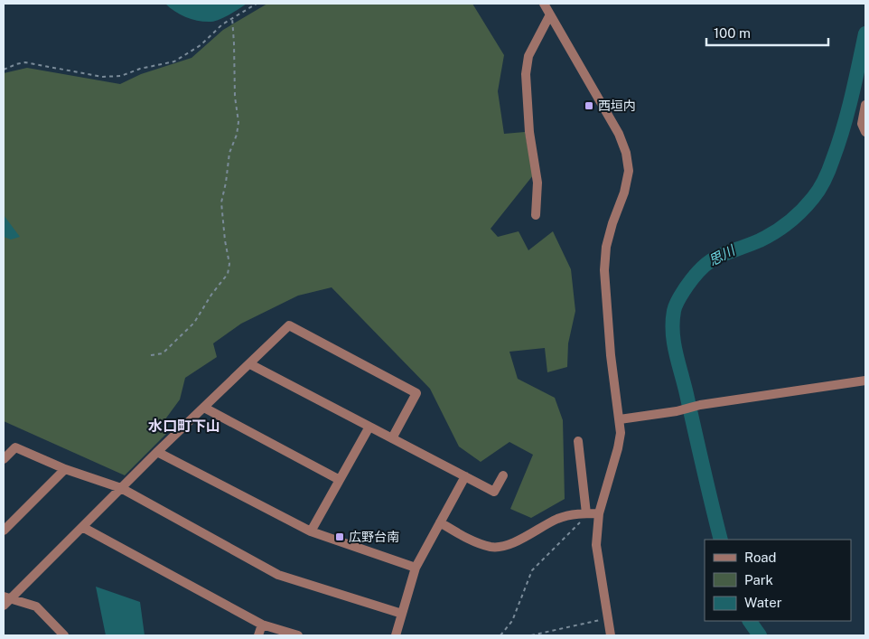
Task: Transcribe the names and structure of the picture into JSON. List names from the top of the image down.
{
  "districts": ["水口町下山"],
  "water": ["思川"],
  "places": {
    "transit": ["西垣内", "広野台南"]
  },
  "legend": ["Road", "Park", "Water"],
  "scale_bar": "100 m"
}
